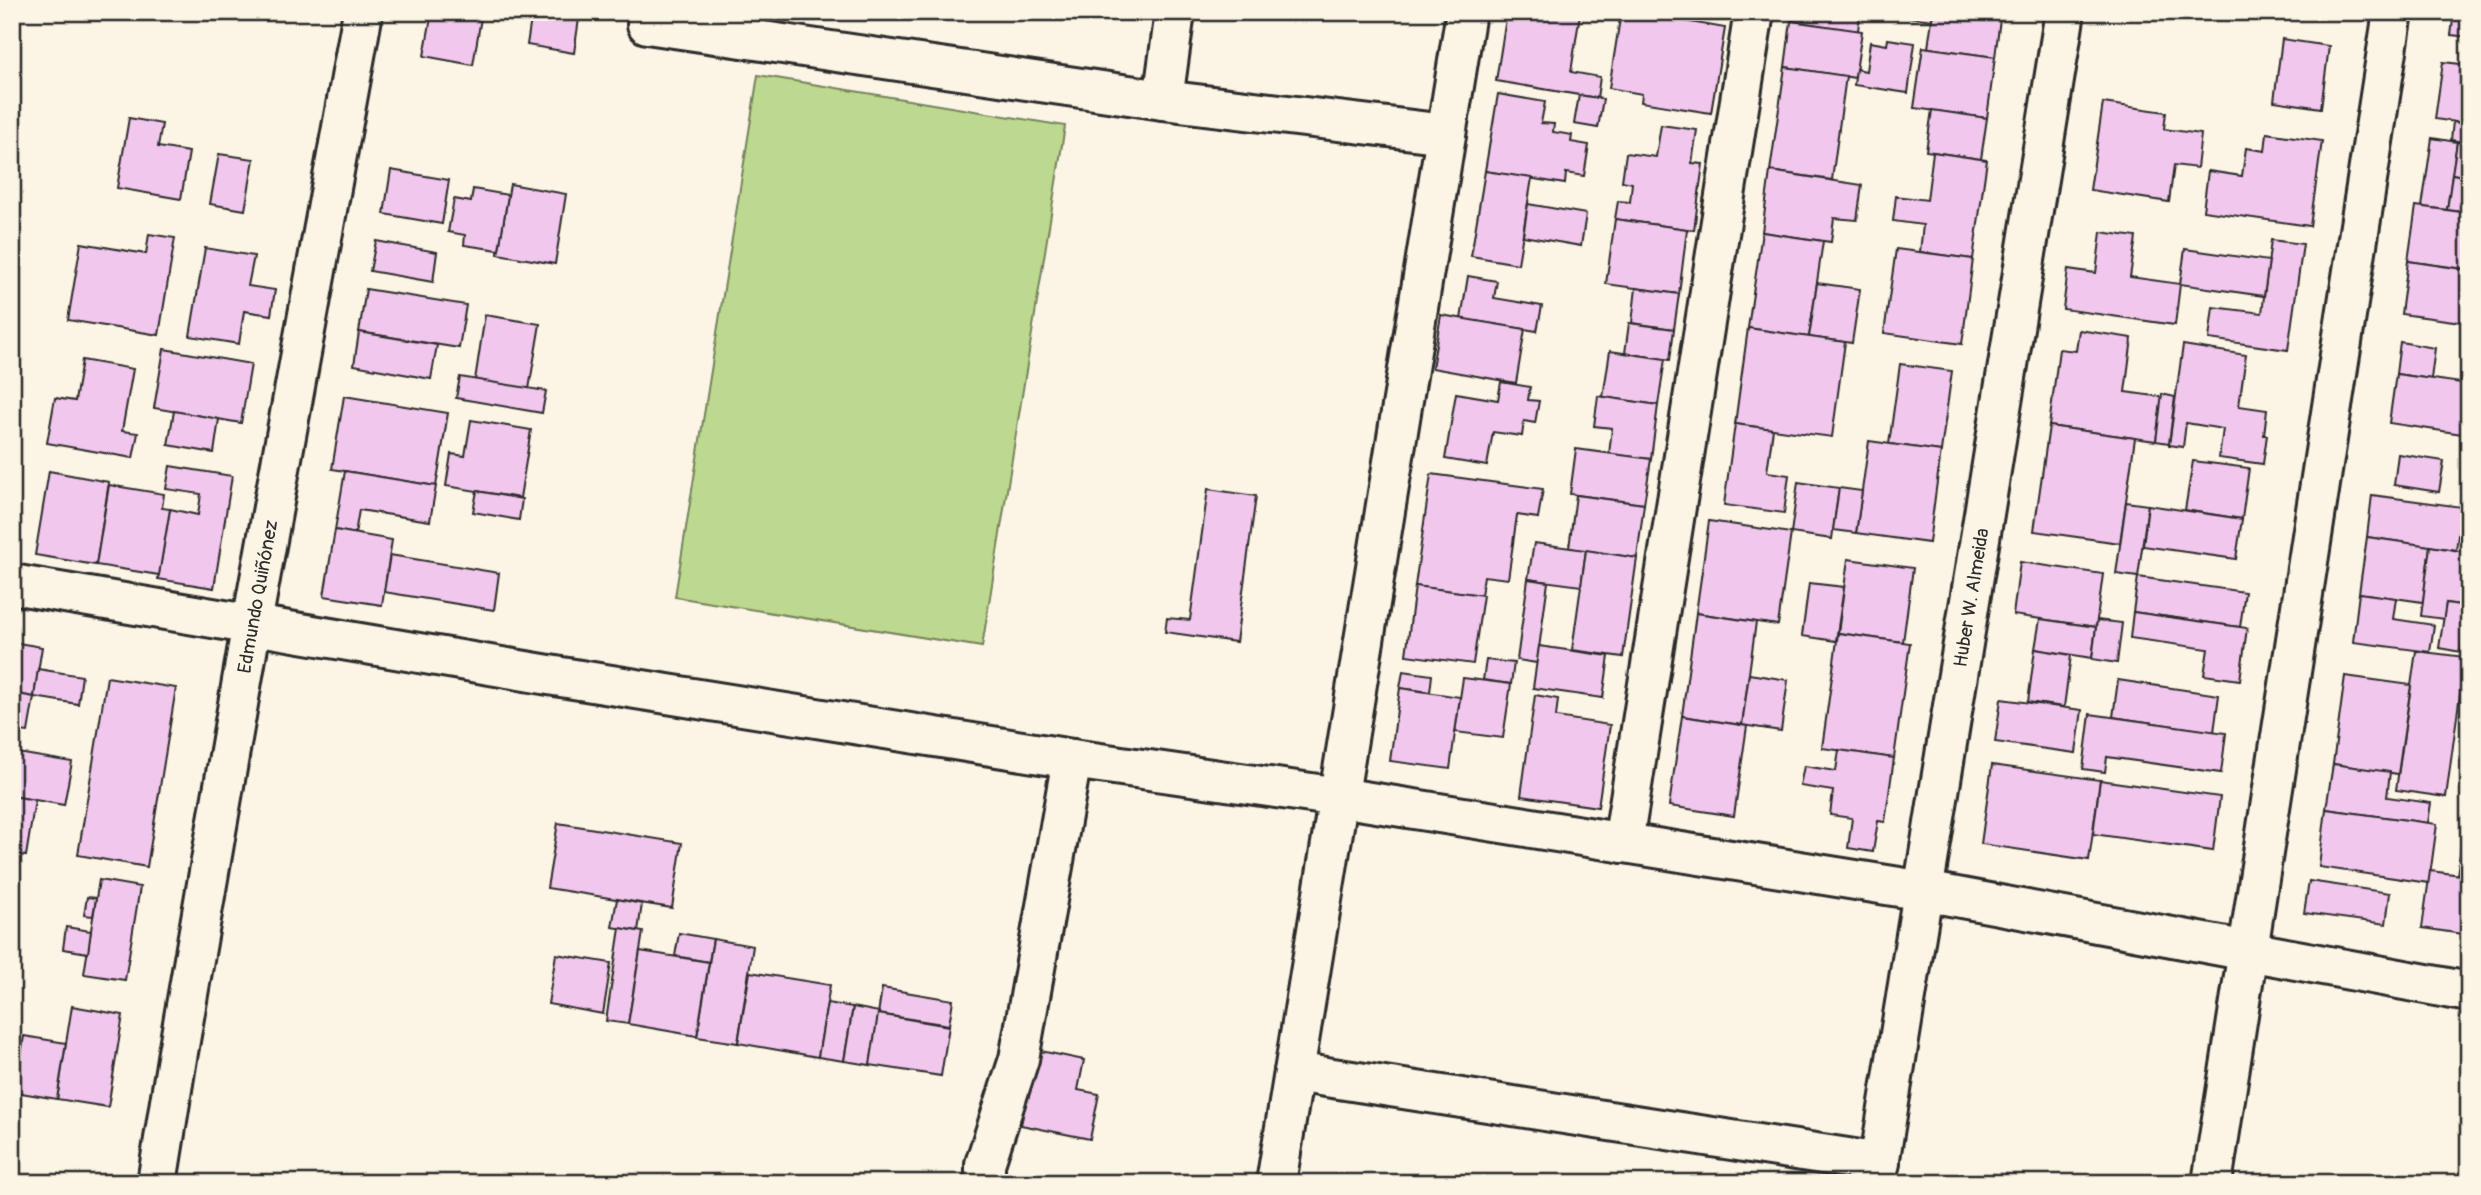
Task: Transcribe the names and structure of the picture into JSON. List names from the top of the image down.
{
  "streets": {
    "street": ["Edmundo Quiñónez", "Huber W. Almeida"]
  }
}
